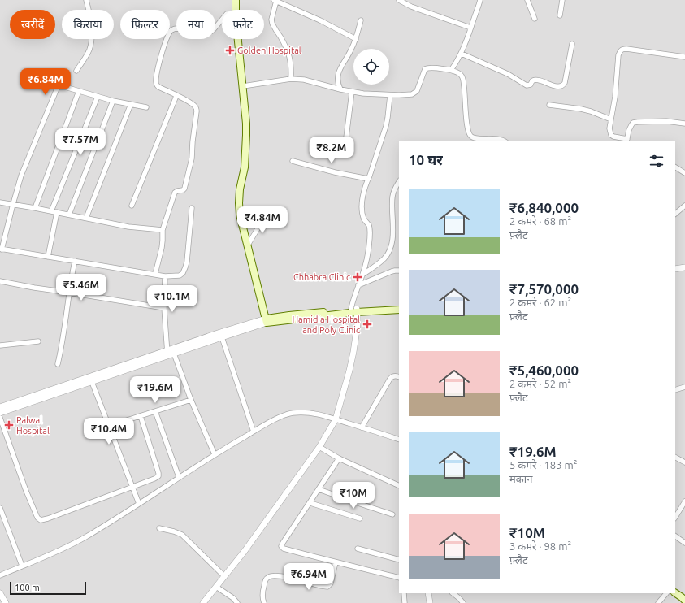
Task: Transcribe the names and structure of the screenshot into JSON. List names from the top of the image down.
{
  "places": {
    "health": [
      "Golden Hospital",
      "Chhabra Clinic",
      "Hamidia Hospital and Poly Clinic",
      "Palwal Hospital"
    ]
  },
  "scale_bar": "100 m",
  "page": {
    "chip": [
      "खरीदें",
      "किराया",
      "फ़िल्टर",
      "नया",
      "फ़्लैट"
    ],
    "price": [
      "₹6.84M",
      "₹7.57M",
      "₹8.2M",
      "₹4.84M",
      "₹5.46M",
      "₹10.1M",
      "₹19.6M",
      "₹10.4M",
      "₹10M",
      "₹6.94M"
    ],
    "heading": "10 घर",
    "list": [
      {
        "name": "₹6,840,000",
        "note": "2 कमरे · 68 m² · फ़्लैट"
      },
      {
        "name": "₹7,570,000",
        "note": "2 कमरे · 62 m² · फ़्लैट"
      },
      {
        "name": "₹5,460,000",
        "note": "2 कमरे · 52 m² · फ़्लैट"
      },
      {
        "name": "₹19.6M",
        "note": "5 कमरे · 183 m² · मकान"
      },
      {
        "name": "₹10M",
        "note": "3 कमरे · 98 m² · फ़्लैट"
      }
    ],
    "scale": "100 m"
  }
}
